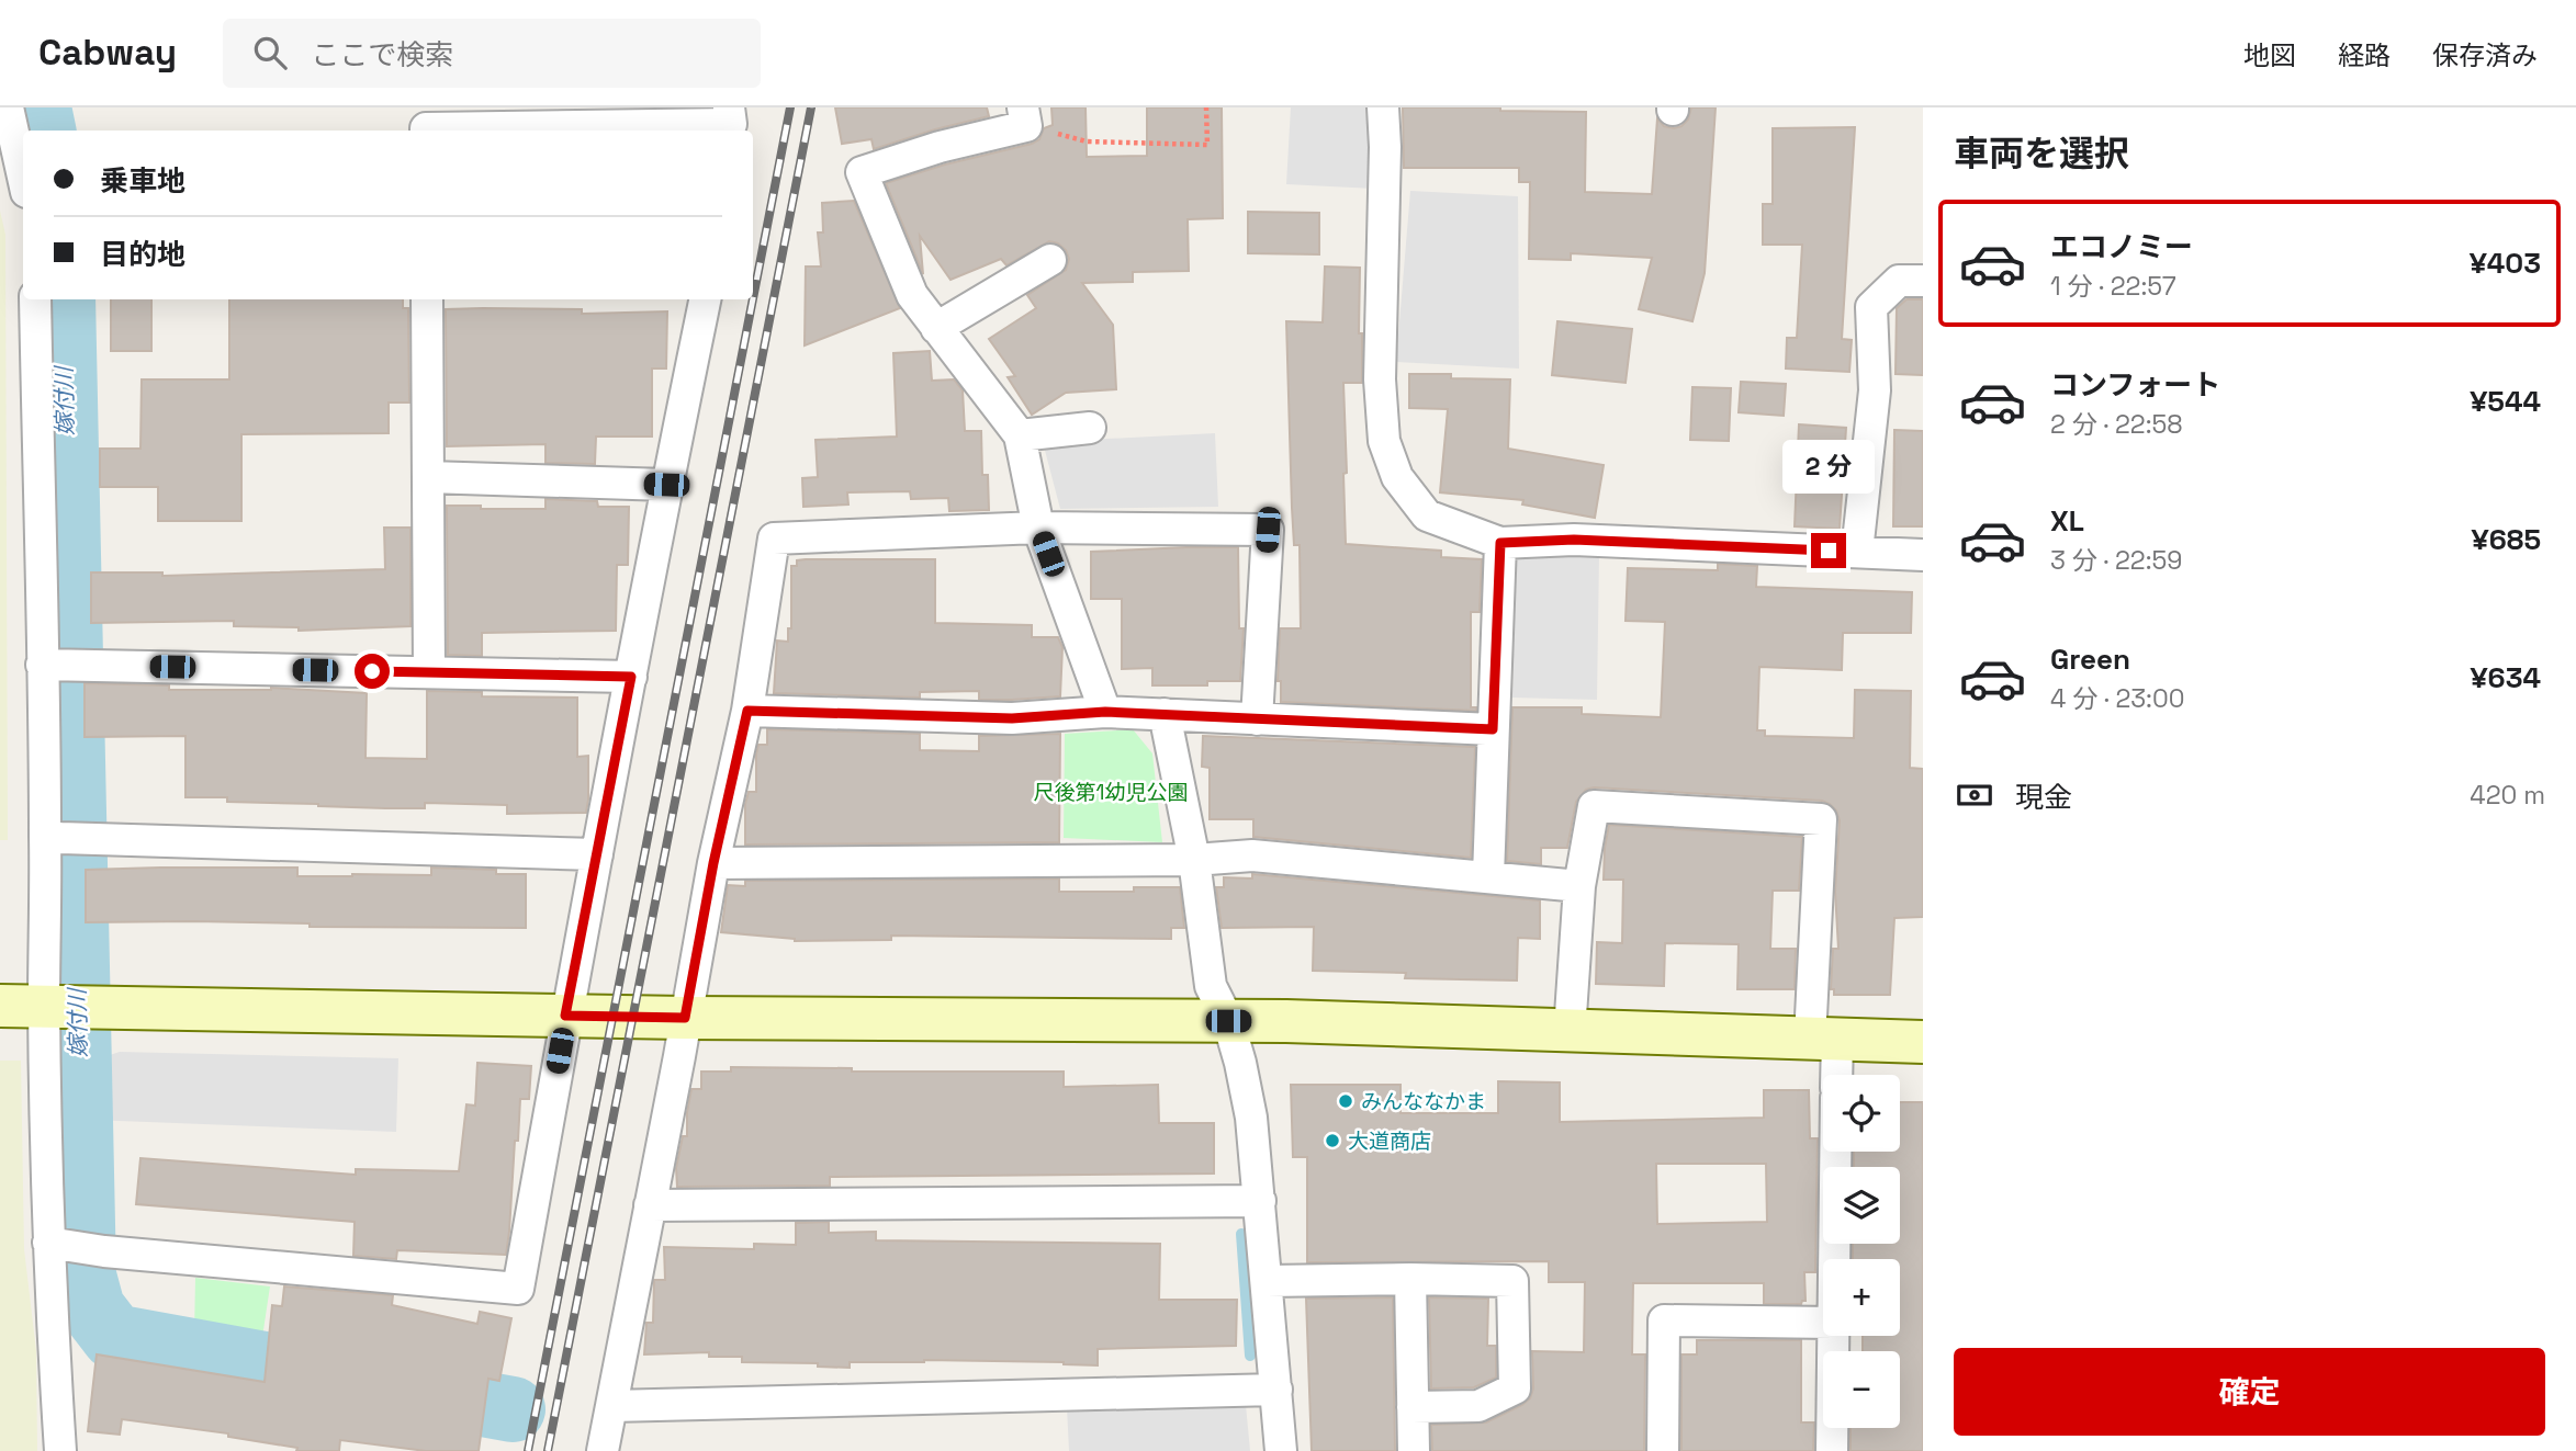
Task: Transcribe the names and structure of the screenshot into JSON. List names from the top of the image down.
{
  "water": ["嫁付川"],
  "parks": ["尺後第1幼児公園"],
  "places": ["みんななかま", "大道商店"],
  "page": {
    "header": "Cabway",
    "search": "ここで検索",
    "nav": ["地図", "経路", "保存済み"],
    "heading": "車両を選択",
    "banner": ["乗車地", "目的地"],
    "list": [
      {
        "name": "エコノミー",
        "note": "1 分 · 22:57",
        "value": "¥403"
      },
      {
        "name": "コンフォート",
        "note": "2 分 · 22:58",
        "value": "¥544"
      },
      {
        "name": "XL",
        "note": "3 分 · 22:59",
        "value": "¥685"
      },
      {
        "name": "Green",
        "note": "4 分 · 23:00",
        "value": "¥634"
      }
    ],
    "bubble": "2 分",
    "pay": ["現金", "420 m"],
    "map_buttons": ["+", "−"],
    "buttons": "確定"
  }
}
